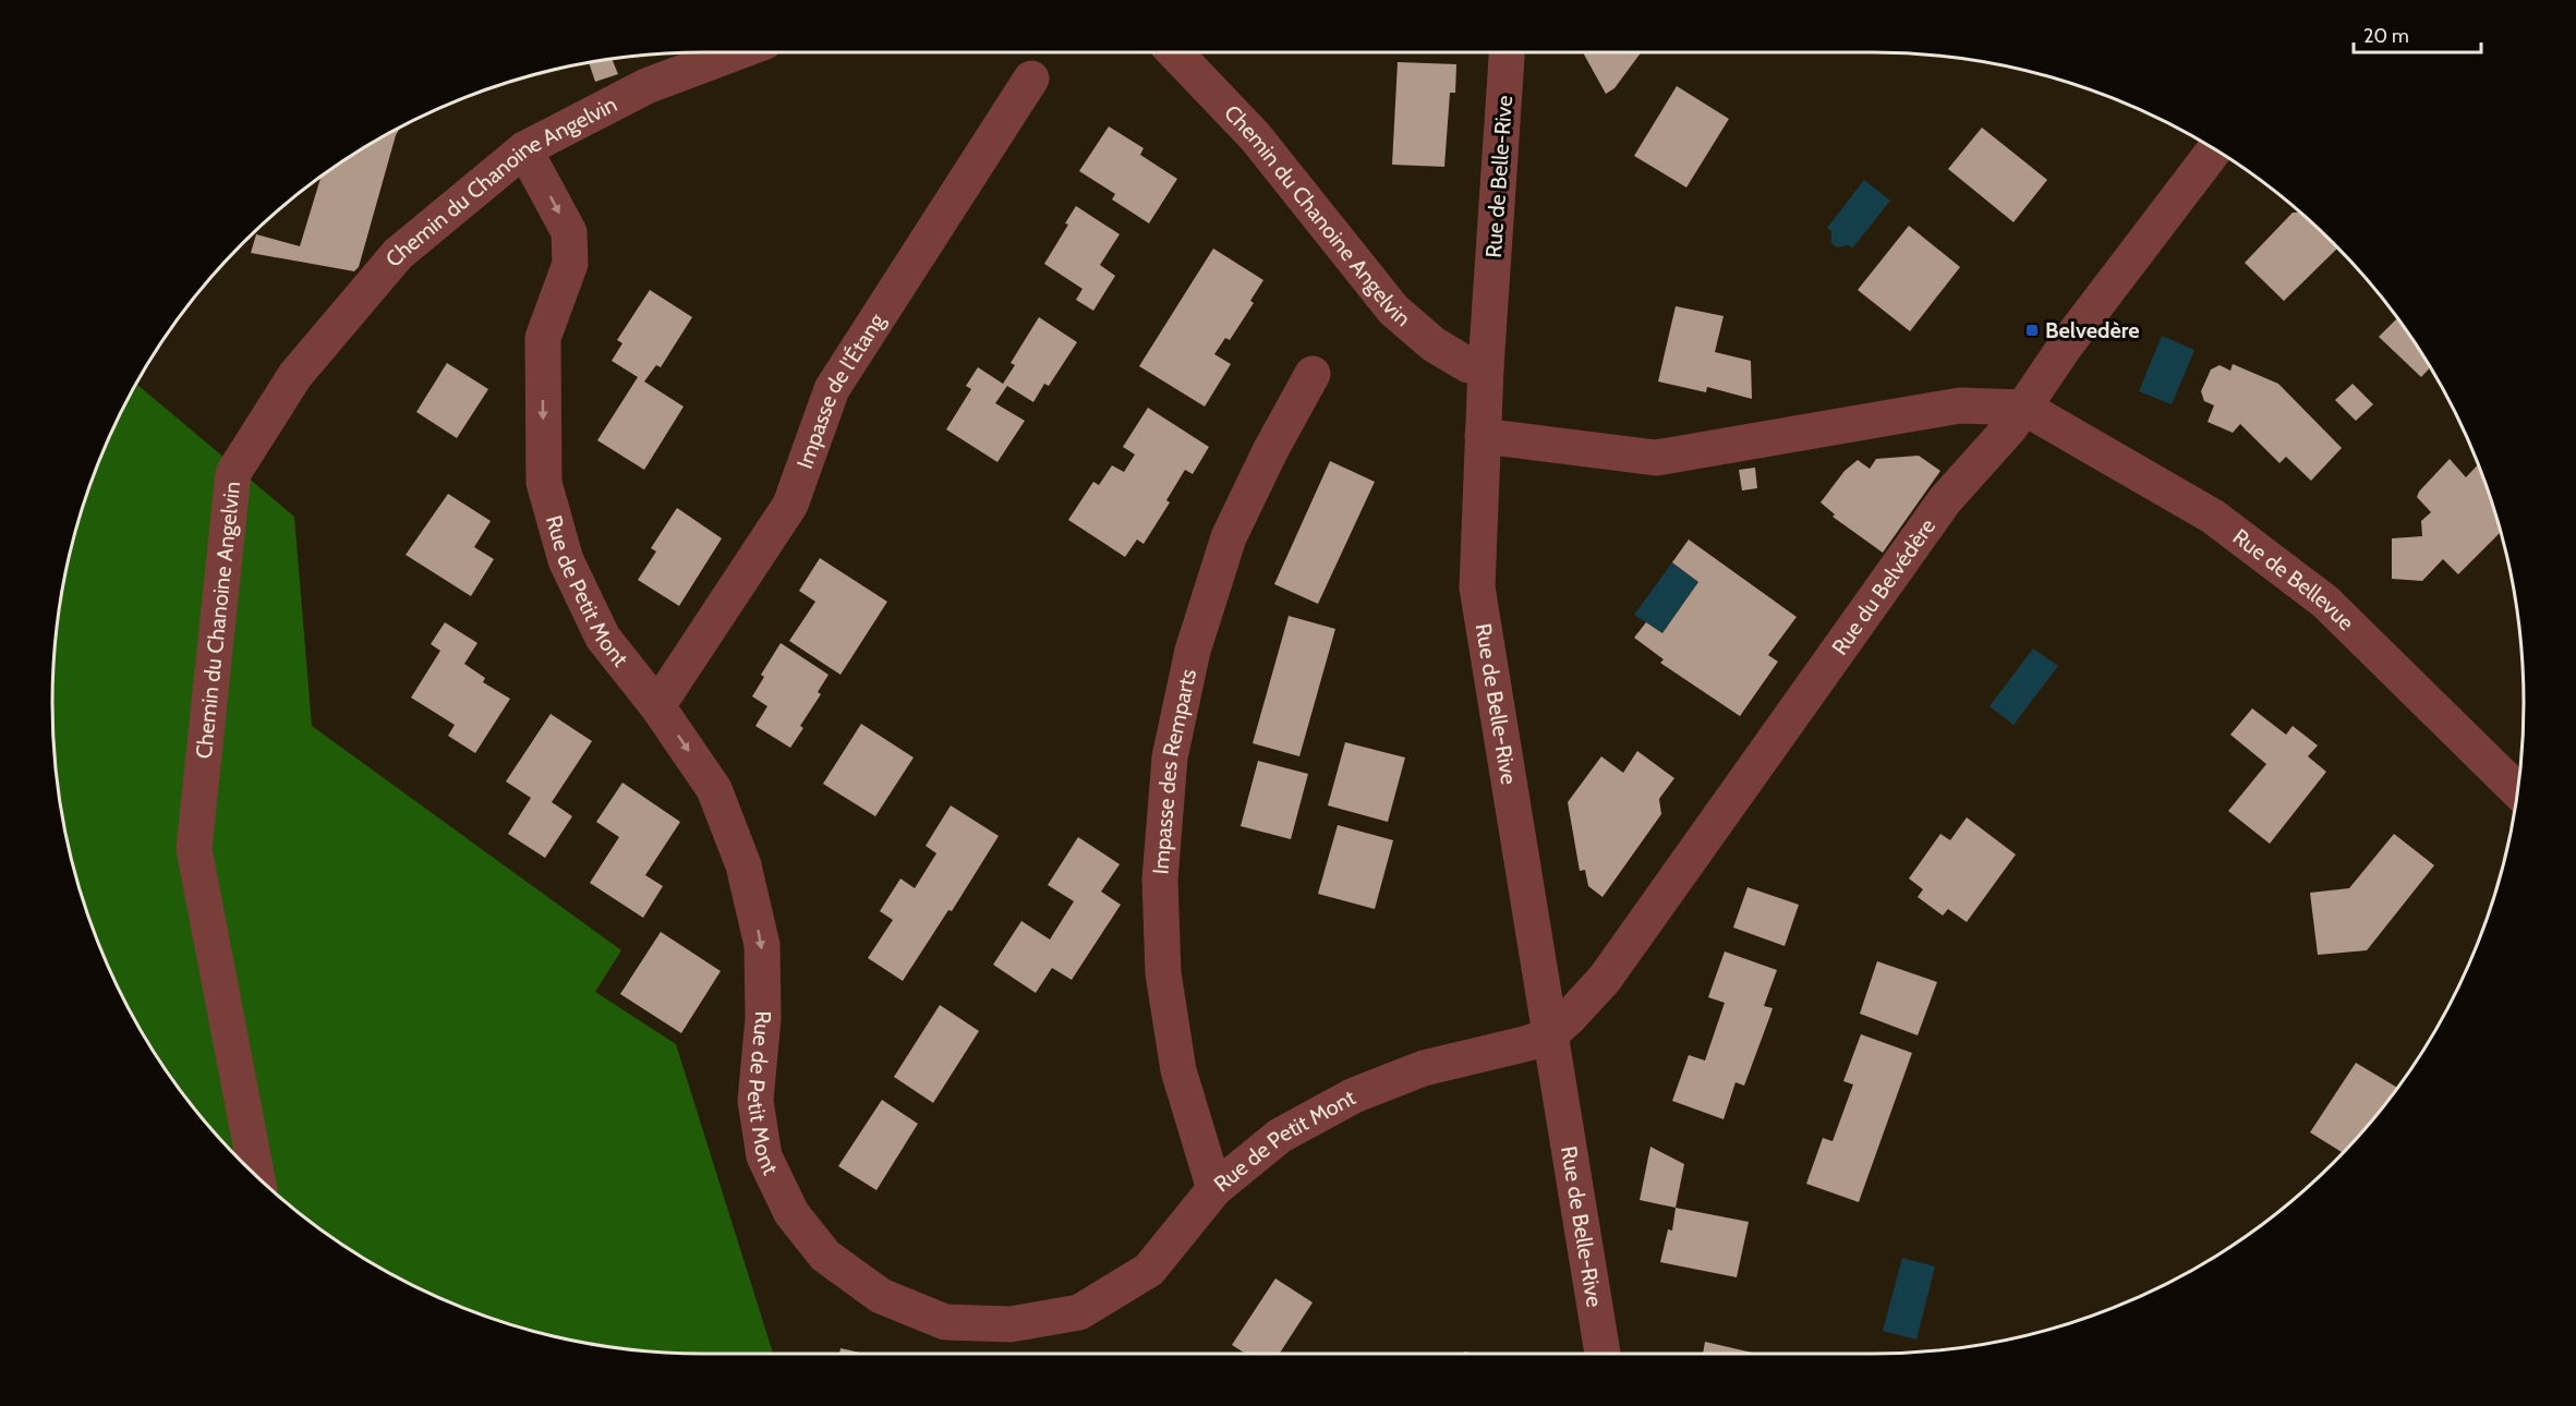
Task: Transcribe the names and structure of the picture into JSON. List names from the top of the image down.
{
  "streets": {
    "street": [
      "Rue de Belle-Rive",
      "Chemin du Chanoine Angelvin",
      "Impasse de l'Étang",
      "Rue de Bellevue",
      "Rue de Petit Mont",
      "Rue du Belvédère",
      "Impasse des Remparts"
    ]
  },
  "crossings": [
    ["Rue de Belle-Rive", "Chemin du Chanoine Angelvin"],
    ["Rue de Belle-Rive", "Rue de Petit Mont"],
    ["Rue de Belle-Rive", "Rue du Belvédère"],
    ["Chemin du Chanoine Angelvin", "Rue de Petit Mont"],
    ["Impasse de l'Étang", "Rue de Petit Mont"],
    ["Rue de Bellevue", "Rue du Belvédère"],
    ["Rue de Petit Mont", "Rue du Belvédère"],
    ["Rue de Petit Mont", "Impasse des Remparts"]
  ],
  "places": {
    "transit": ["Belvedère"]
  },
  "scale_bar": "20 m"
}
